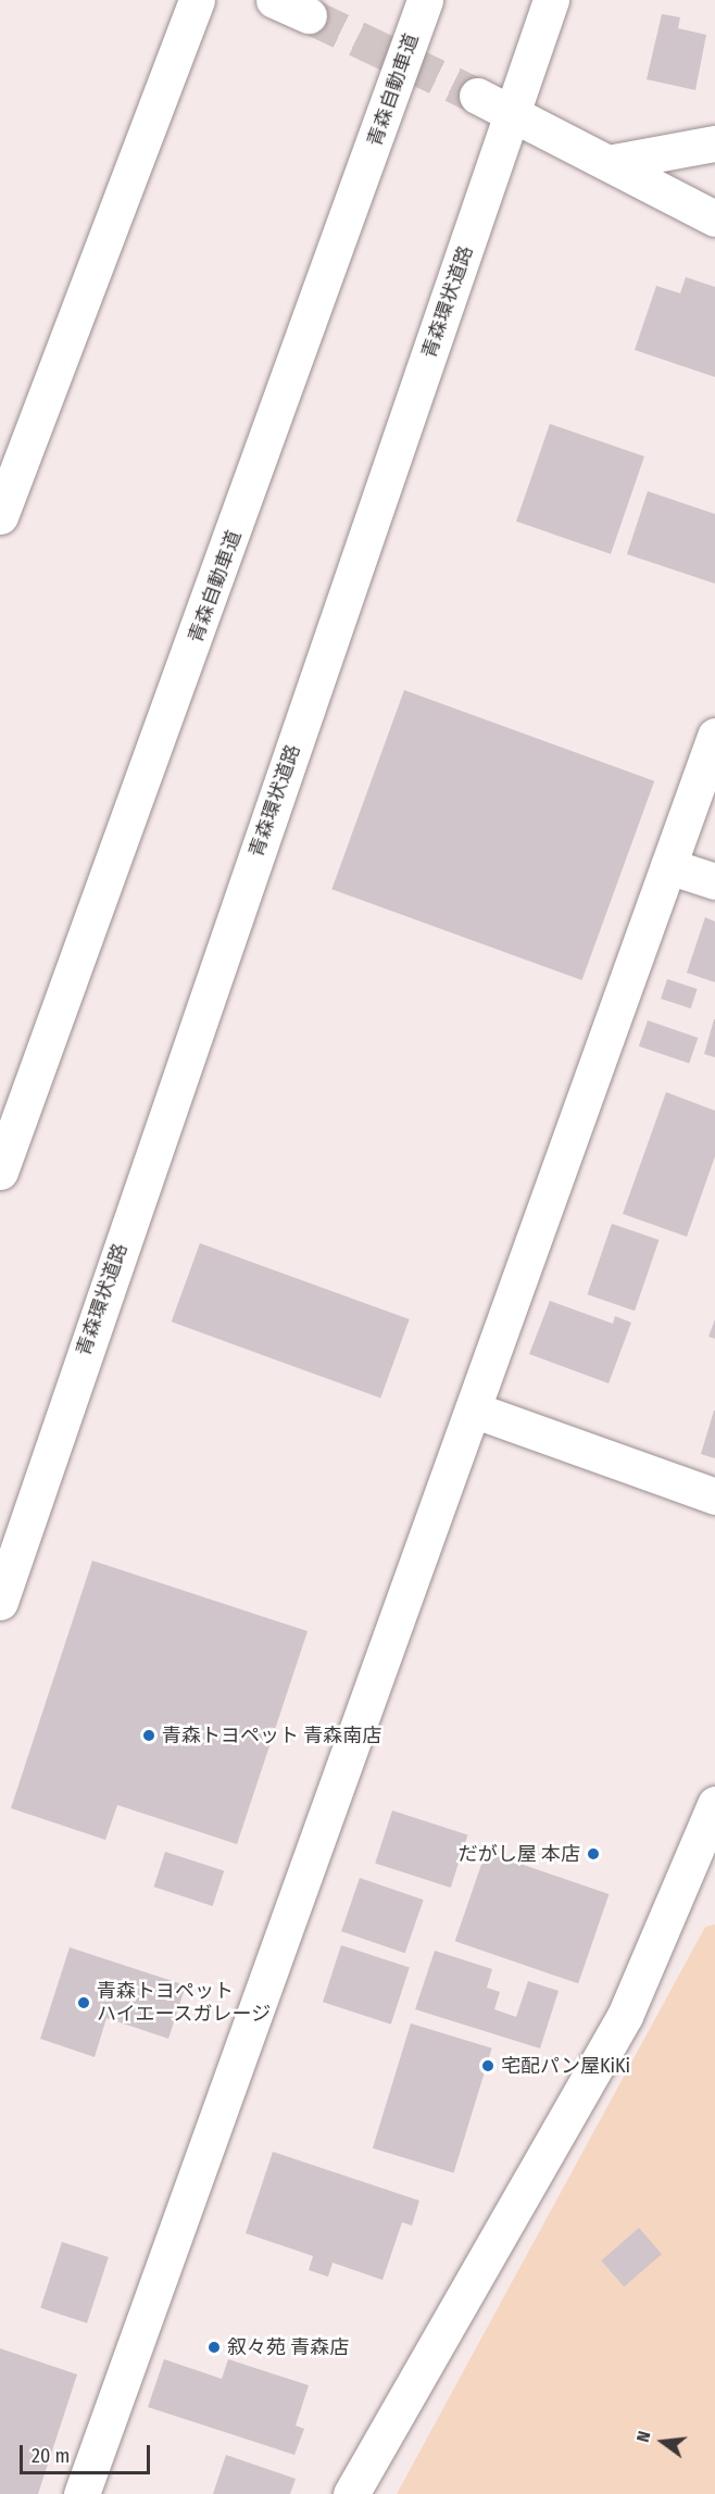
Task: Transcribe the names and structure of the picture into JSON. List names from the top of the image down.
{
  "streets": {
    "main road": ["青森自動車道", "青森環状道路"]
  },
  "places": [
    "青森トヨペット 青森南店",
    "だがし屋 本店",
    "青森トヨペット ハイエースガレージ",
    "宅配パン屋KiKi",
    "叙々苑 青森店"
  ],
  "scale_bar": "20 m",
  "north": "left"
}
